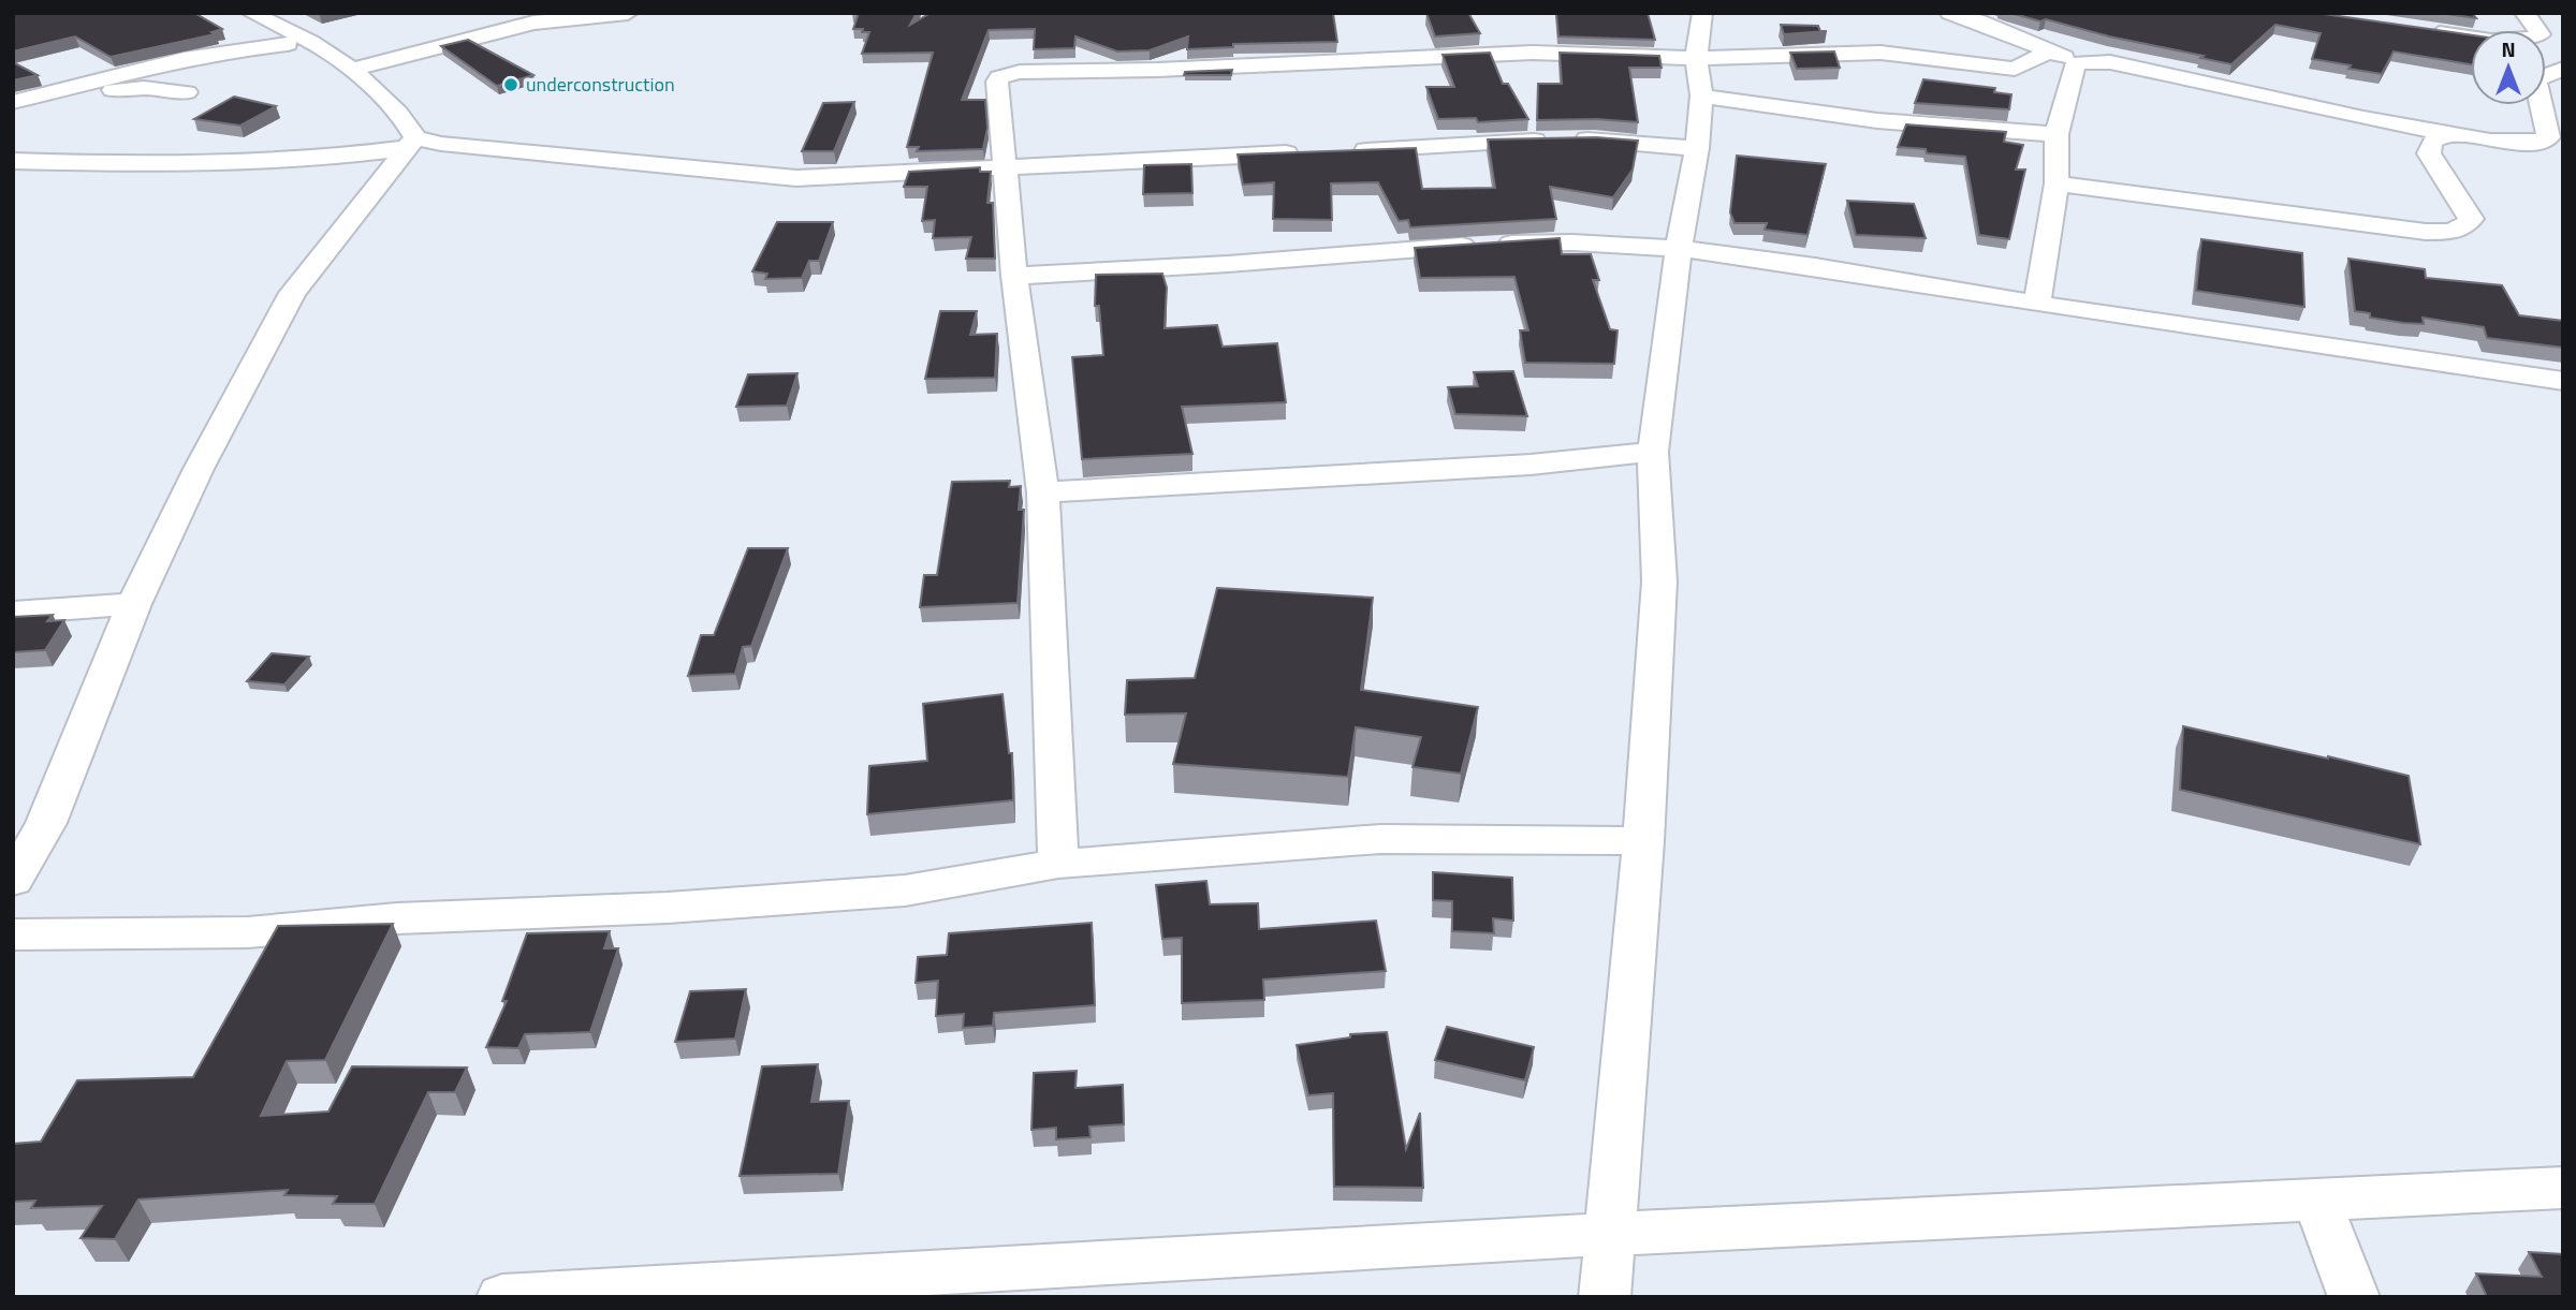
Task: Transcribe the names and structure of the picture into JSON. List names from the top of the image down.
{
  "places": ["underconstruction"],
  "north": "top"
}
